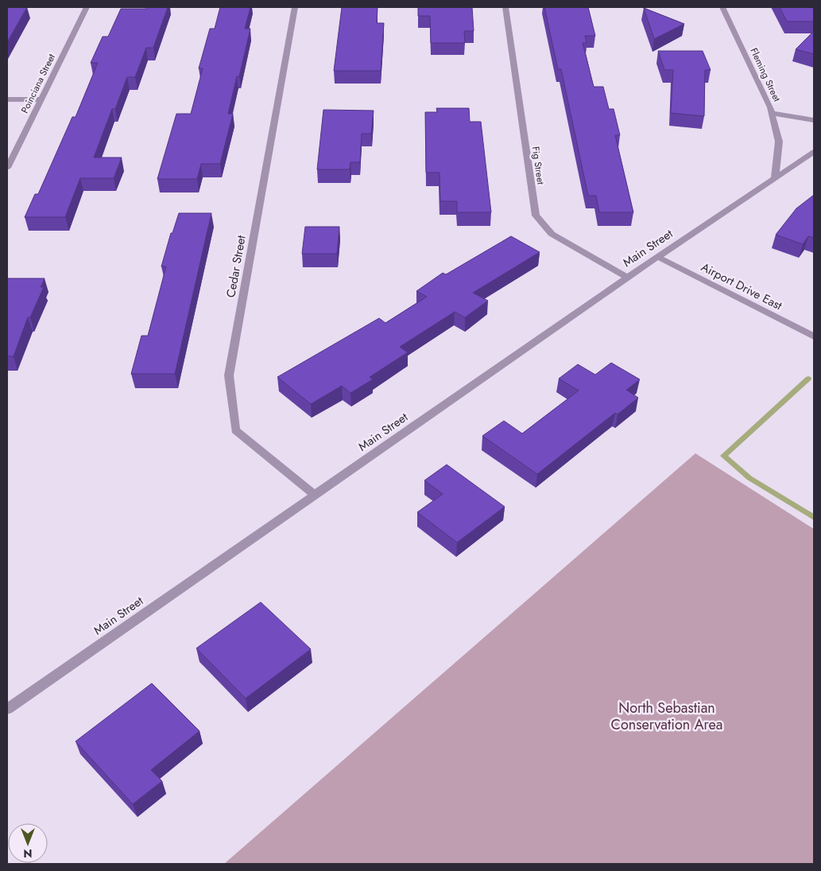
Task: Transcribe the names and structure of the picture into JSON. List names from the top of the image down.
{
  "streets": {
    "street": [
      "Fleming Street",
      "Poinciana Street",
      "Fig Street",
      "Main Street",
      "Cedar Street",
      "Airport Drive East"
    ]
  },
  "crossings": [
    ["Fleming Street", "Main Street"],
    ["Fig Street", "Main Street"],
    ["Main Street", "Cedar Street"],
    ["Main Street", "Airport Drive East"]
  ],
  "parks": ["North Sebastian Conservation Area"],
  "north": "bottom"
}
